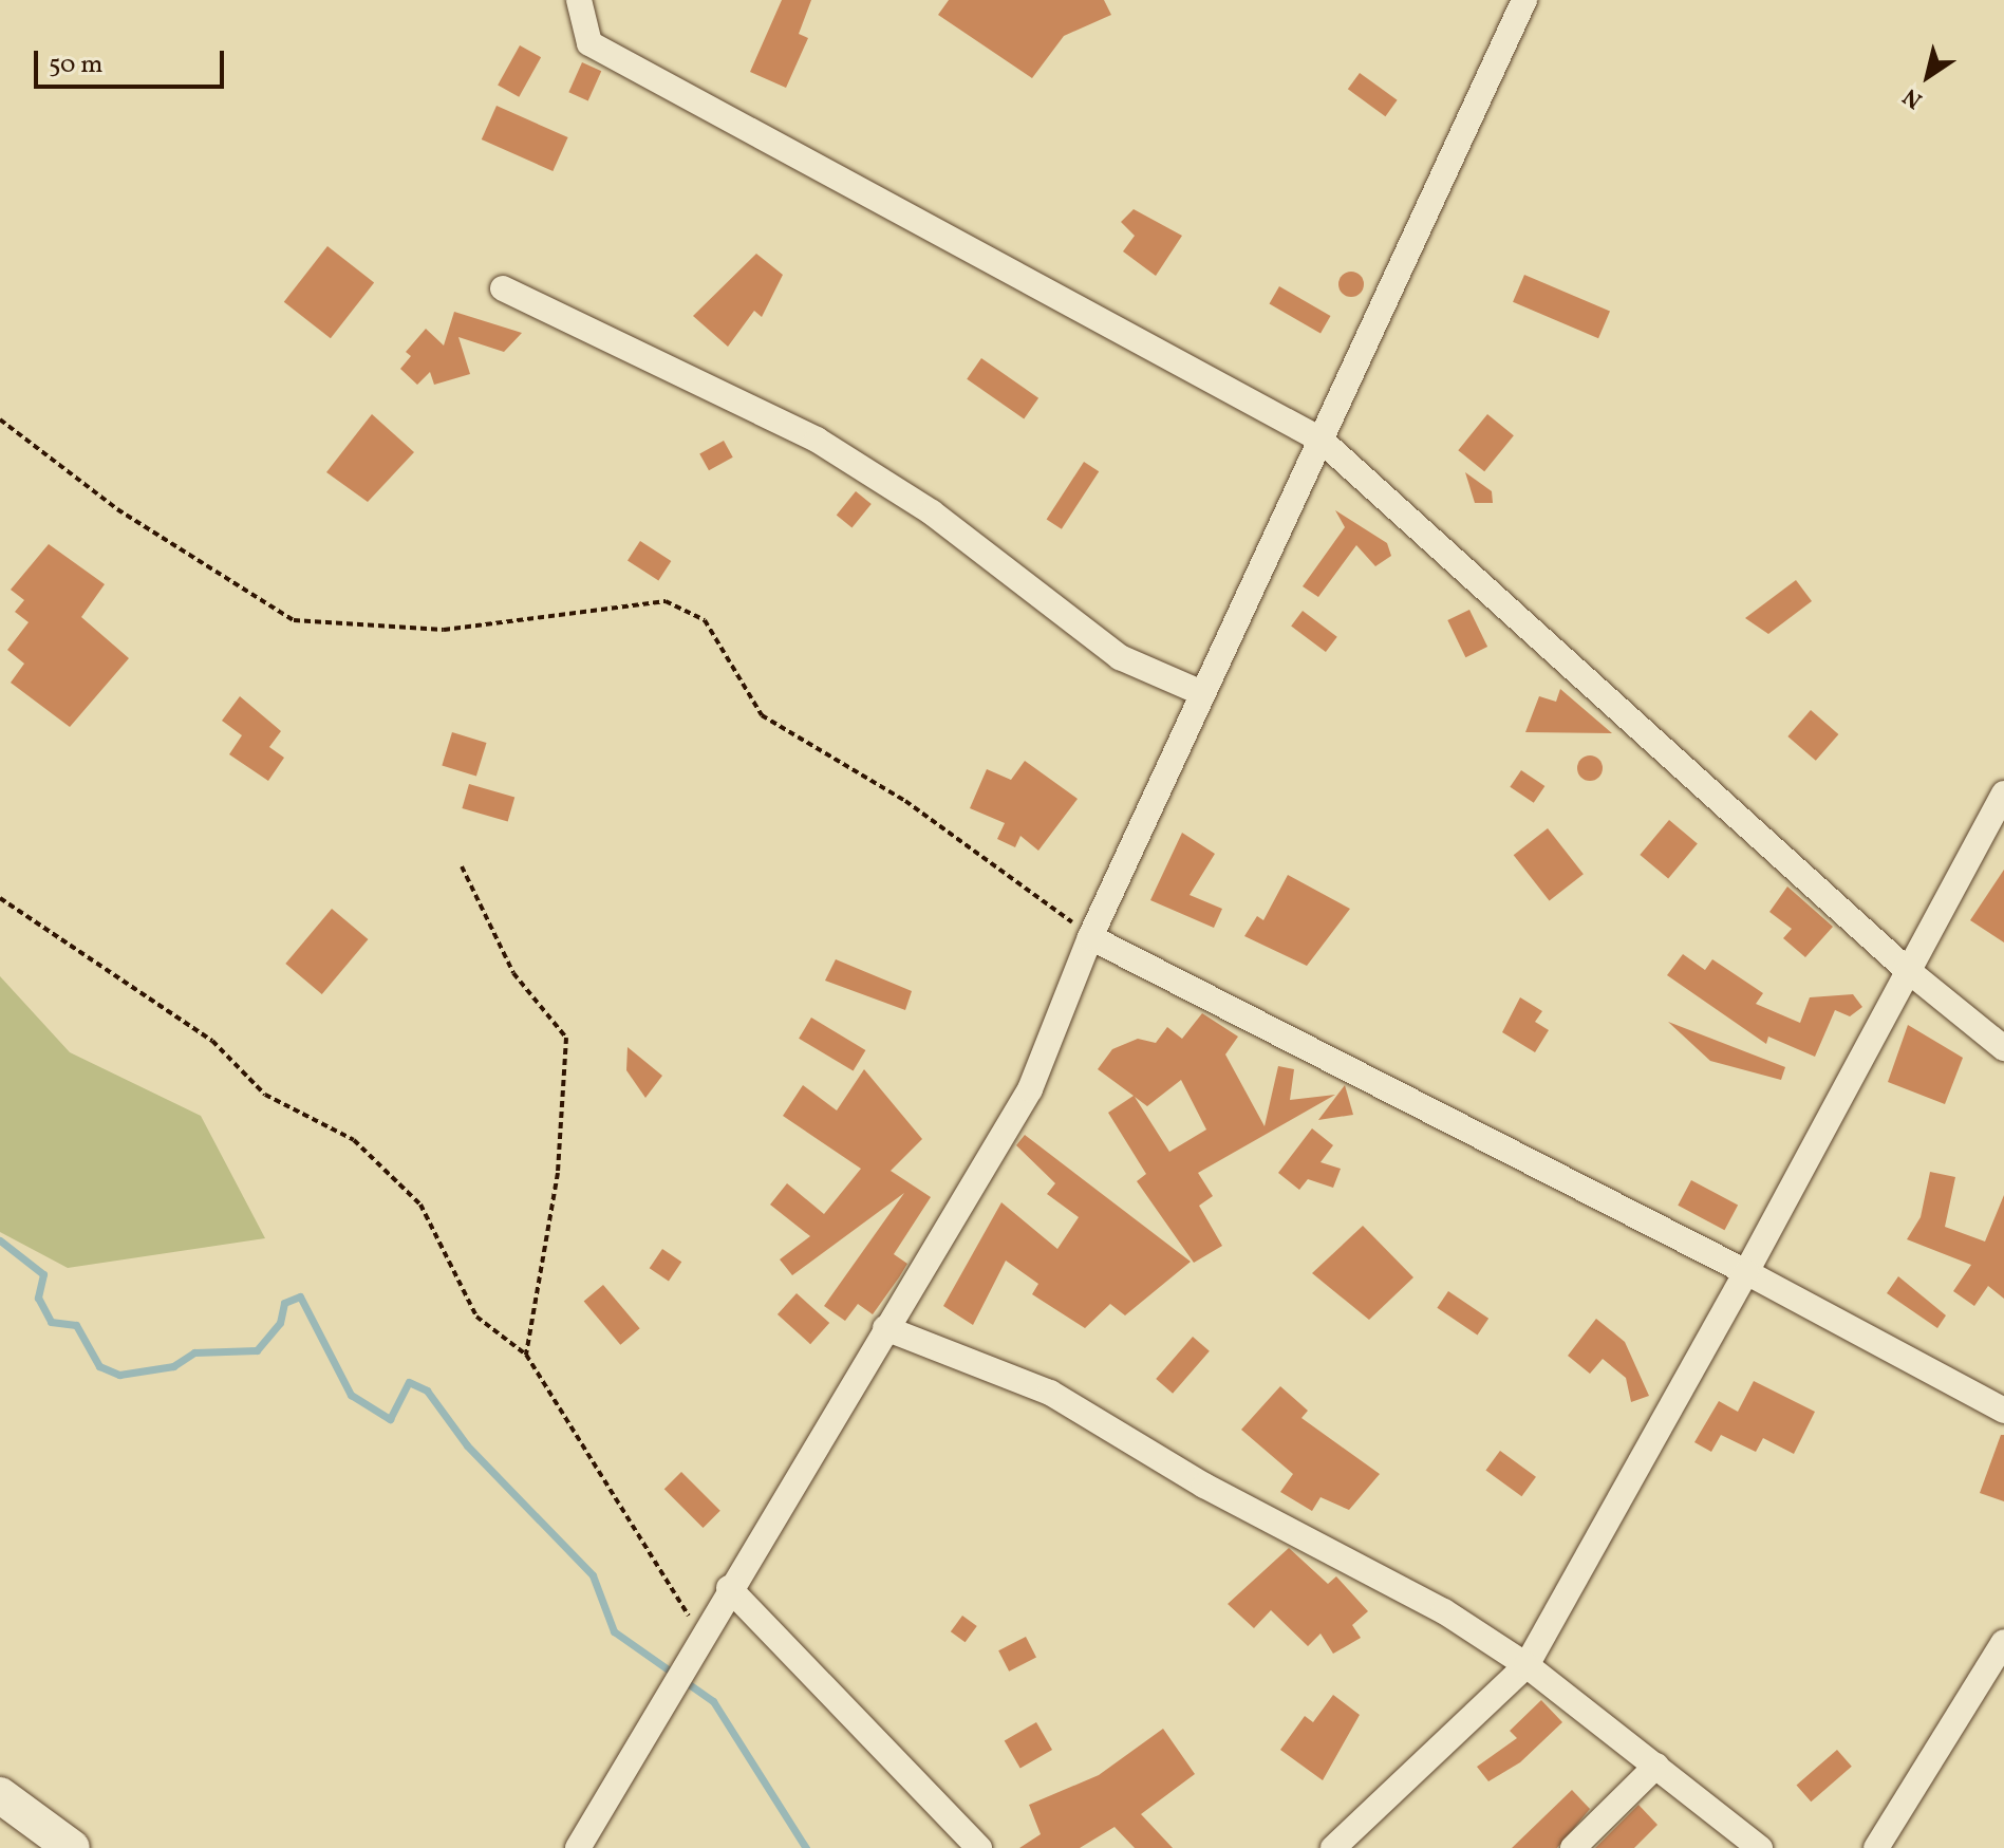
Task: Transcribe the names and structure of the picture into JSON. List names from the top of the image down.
{
  "scale_bar": "50 m",
  "north": "bottom left"
}
